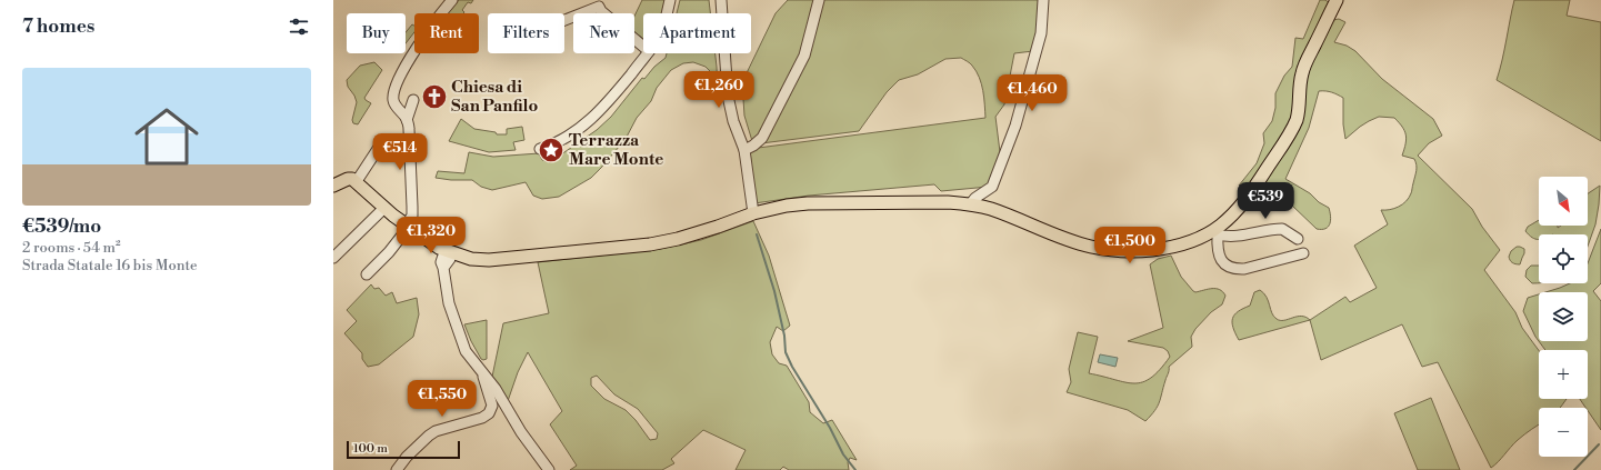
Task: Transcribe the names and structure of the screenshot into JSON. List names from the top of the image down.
{
  "places": {
    "church": ["Chiesa di San Panfilo"],
    "place": ["Terrazza Mare Monte"]
  },
  "scale_bar": "100 m",
  "north": "bottom right",
  "page": {
    "heading": "7 homes",
    "chip": [
      "Buy",
      "Rent",
      "Filters",
      "New",
      "Apartment"
    ],
    "list": [
      {
        "name": "€539/mo",
        "note": "2 rooms · 54 m² · Strada Statale 16 bis Monte"
      }
    ],
    "price": [
      "€1,260",
      "€1,460",
      "€514",
      "€539",
      "€1,320",
      "€1,500",
      "€1,550"
    ],
    "map_buttons": ["+", "−"],
    "scale": "100 m"
  }
}
